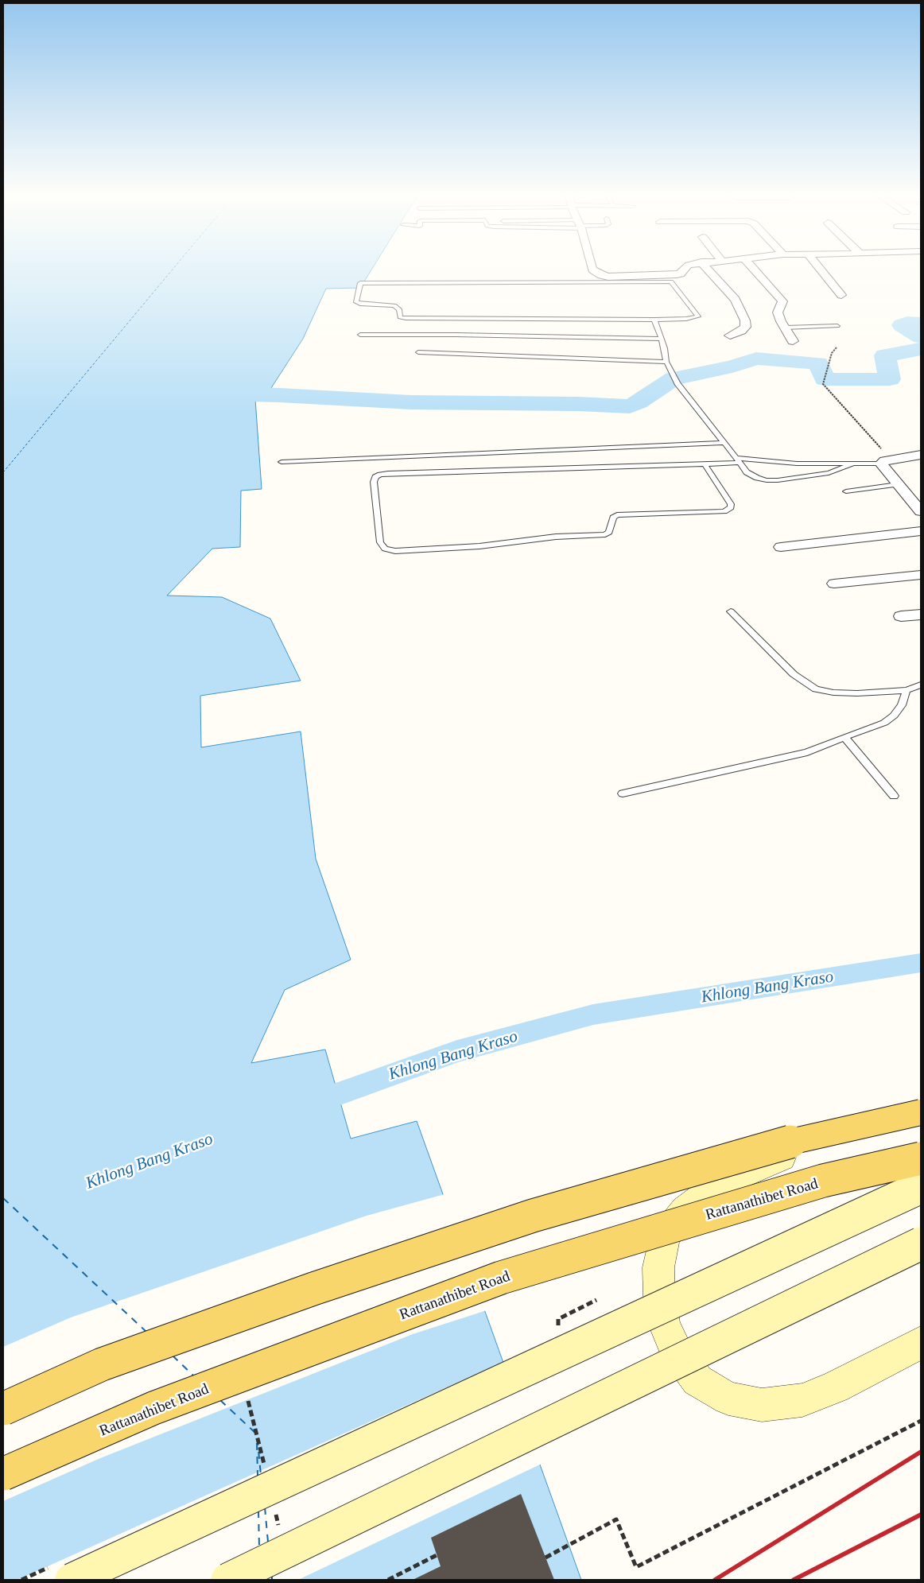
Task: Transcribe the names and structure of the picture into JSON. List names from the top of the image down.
{
  "streets": {
    "main road": ["Rattanathibet Road"]
  },
  "water": ["Khlong Bang Kraso"]
}
